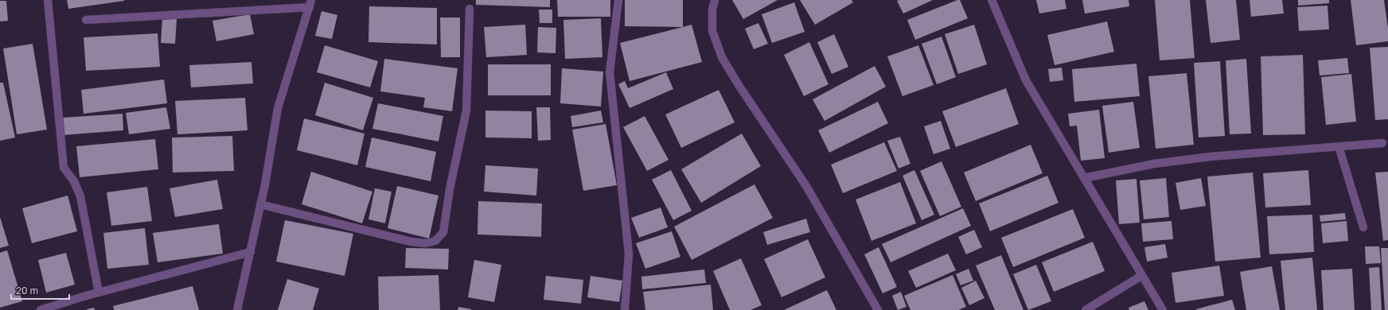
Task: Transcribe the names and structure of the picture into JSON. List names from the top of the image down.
{
  "scale_bar": "20 m"
}
